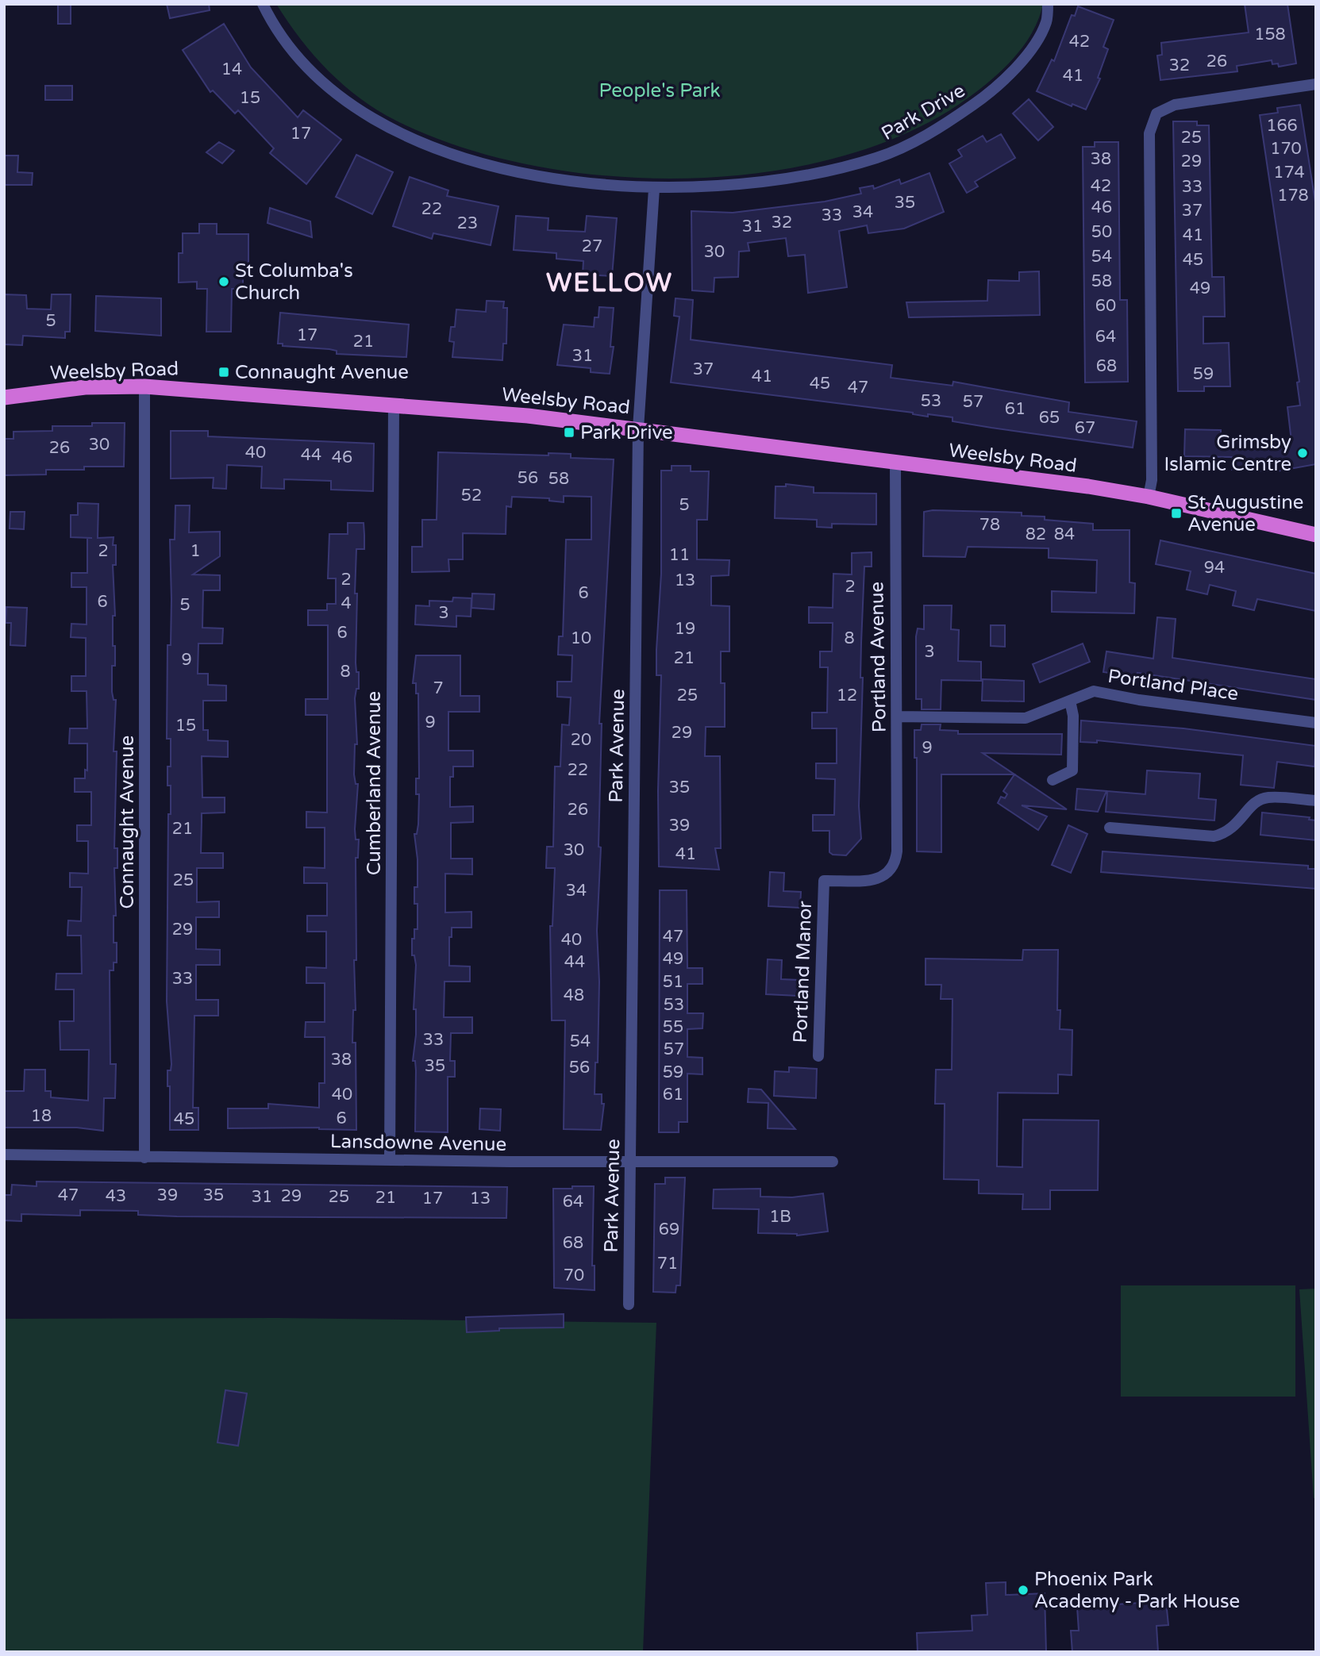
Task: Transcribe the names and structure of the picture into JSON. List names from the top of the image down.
{
  "streets": {
    "highway": ["Weelsby Road"],
    "street": [
      "Park Drive",
      "Portland Avenue",
      "Portland Place",
      "Park Avenue",
      "Cumberland Avenue",
      "Connaught Avenue",
      "Portland Manor",
      "Lansdowne Avenue"
    ]
  },
  "crossings": [
    ["Park Drive", "Park Avenue"],
    ["Weelsby Road", "Portland Avenue"],
    ["Weelsby Road", "Park Avenue"],
    ["Weelsby Road", "Cumberland Avenue"],
    ["Weelsby Road", "Connaught Avenue"],
    ["Portland Avenue", "Portland Place"],
    ["Portland Avenue", "Portland Manor"],
    ["Park Avenue", "Lansdowne Avenue"],
    ["Cumberland Avenue", "Lansdowne Avenue"],
    ["Connaught Avenue", "Lansdowne Avenue"]
  ],
  "districts": ["WELLOW"],
  "parks": ["People's Park"],
  "places": {
    "other": ["St Columba's Church", "Grimsby Islamic Centre", "Phoenix Park Academy - Park House"],
    "transit": ["Connaught Avenue", "Park Drive", "St Augustine Avenue"]
  },
  "house_numbers": [
    "158",
    "42",
    "26",
    "32",
    "14",
    "41",
    "15",
    "166",
    "17",
    "25",
    "170",
    "38",
    "29",
    "174",
    "42",
    "33",
    "178",
    "35",
    "46",
    "22",
    "37",
    "34",
    "33",
    "32",
    "23",
    "31",
    "50",
    "41",
    "27",
    "30",
    "54",
    "45",
    "58",
    "49",
    "60",
    "5",
    "17",
    "64",
    "21",
    "31",
    "68",
    "37",
    "59",
    "41",
    "45",
    "47",
    "53",
    "57",
    "61",
    "65",
    "67",
    "30",
    "26",
    "40",
    "44",
    "46",
    "56",
    "58",
    "52",
    "5",
    "78",
    "82",
    "84",
    "2",
    "1",
    "11",
    "94",
    "2",
    "13",
    "2",
    "6",
    "6",
    "4",
    "5",
    "3",
    "19",
    "6",
    "10",
    "8",
    "3",
    "21",
    "9",
    "8",
    "7",
    "25",
    "12",
    "9",
    "15",
    "29",
    "20",
    "9",
    "22",
    "35",
    "26",
    "39",
    "21",
    "30",
    "41",
    "25",
    "34",
    "29",
    "47",
    "40",
    "49",
    "44",
    "33",
    "51",
    "48",
    "53",
    "55",
    "33",
    "54",
    "57",
    "38",
    "35",
    "56",
    "59",
    "40",
    "61",
    "18",
    "6",
    "45",
    "47",
    "39",
    "35",
    "43",
    "29",
    "31",
    "25",
    "21",
    "17",
    "13",
    "64",
    "1B",
    "69",
    "68",
    "71",
    "70"
  ]
}
